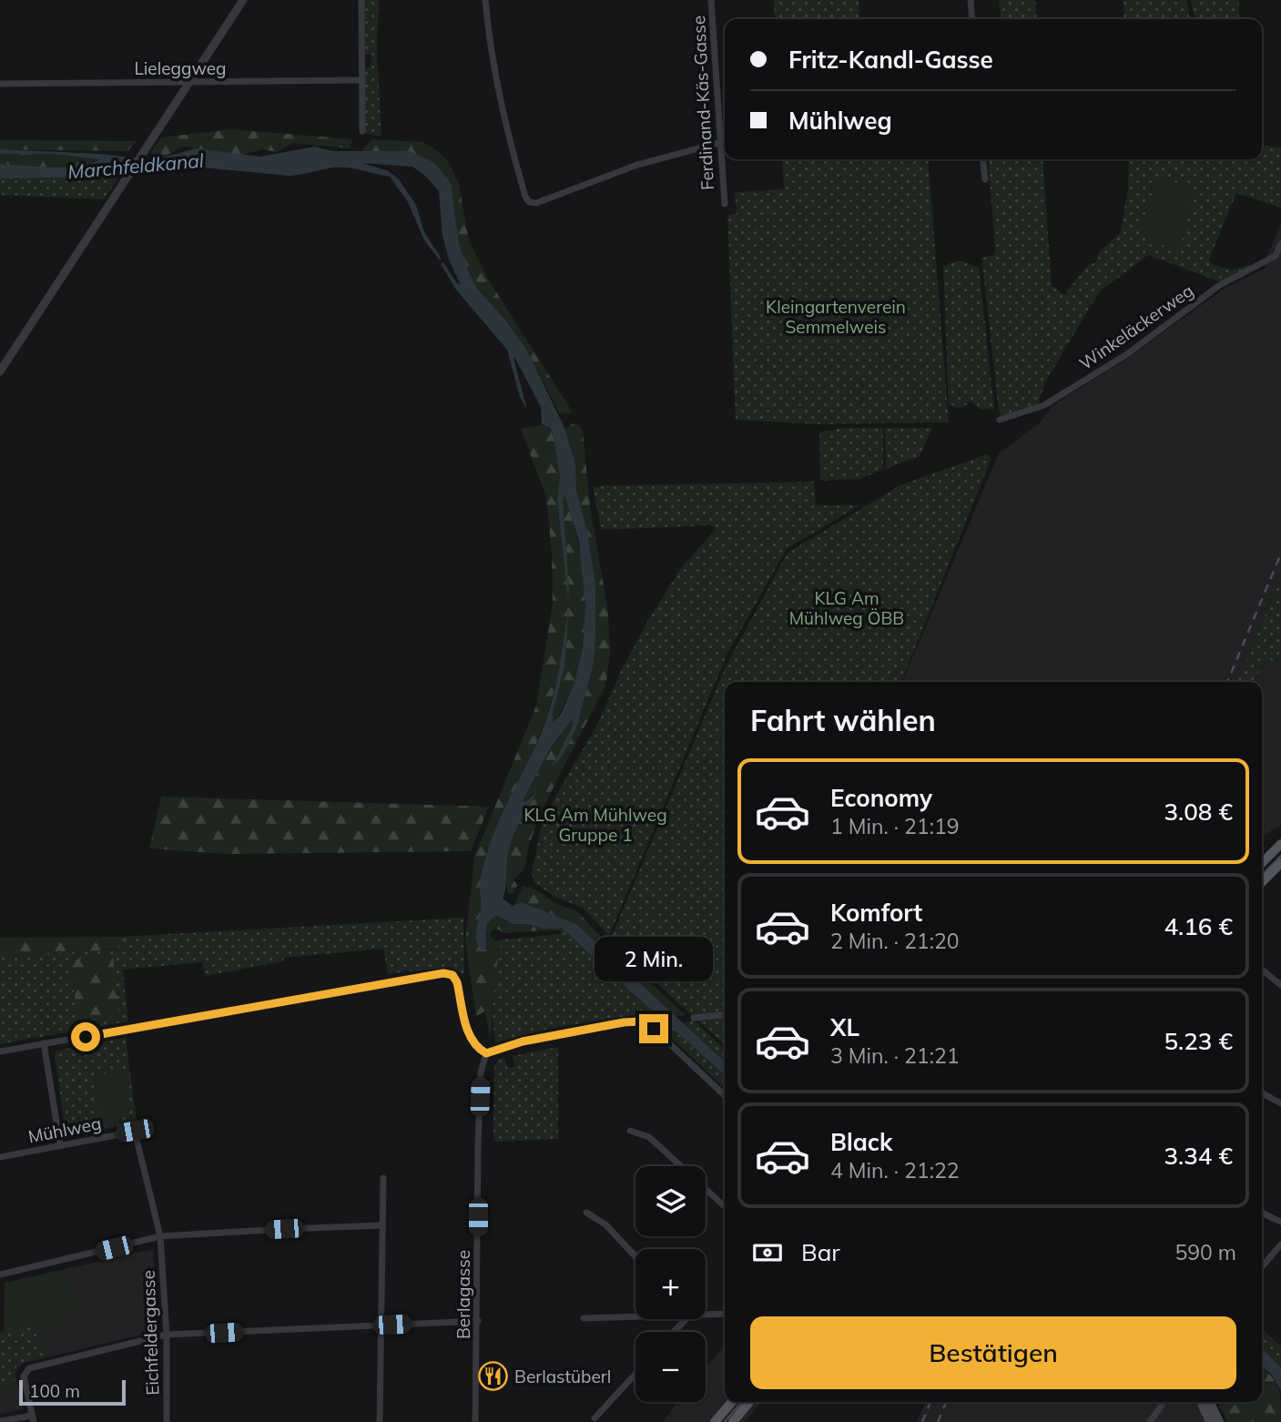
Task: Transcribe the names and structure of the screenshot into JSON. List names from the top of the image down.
{
  "streets": {
    "street": [
      "Lieleggweg",
      "Ferdinand-Käs-Gasse",
      "Winkeläckerweg",
      "Mühlweg",
      "Berlagasse",
      "Eichfeldergasse"
    ]
  },
  "crossings": [
    ["Mühlweg", "Eichfeldergasse"]
  ],
  "water": ["Marchfeldkanal"],
  "parks": ["Kleingartenverein Semmelweis", "KLG Am Mühlweg ÖBB", "KLG Am Mühlweg Gruppe 1"],
  "places": {
    "restaurant": ["Berlastüberl"]
  },
  "scale_bar": "100 m",
  "page": {
    "banner": ["Fritz-Kandl-Gasse", "Mühlweg"],
    "heading": "Fahrt wählen",
    "list": [
      {
        "name": "Economy",
        "note": "1 Min. · 21:19",
        "value": "3.08 €"
      },
      {
        "name": "Komfort",
        "note": "2 Min. · 21:20",
        "value": "4.16 €"
      },
      {
        "name": "XL",
        "note": "3 Min. · 21:21",
        "value": "5.23 €"
      },
      {
        "name": "Black",
        "note": "4 Min. · 21:22",
        "value": "3.34 €"
      }
    ],
    "bubble": "2 Min.",
    "map_buttons": ["+", "−"],
    "pay": ["Bar", "590 m"],
    "buttons": "Bestätigen",
    "scale": "100 m"
  }
}
